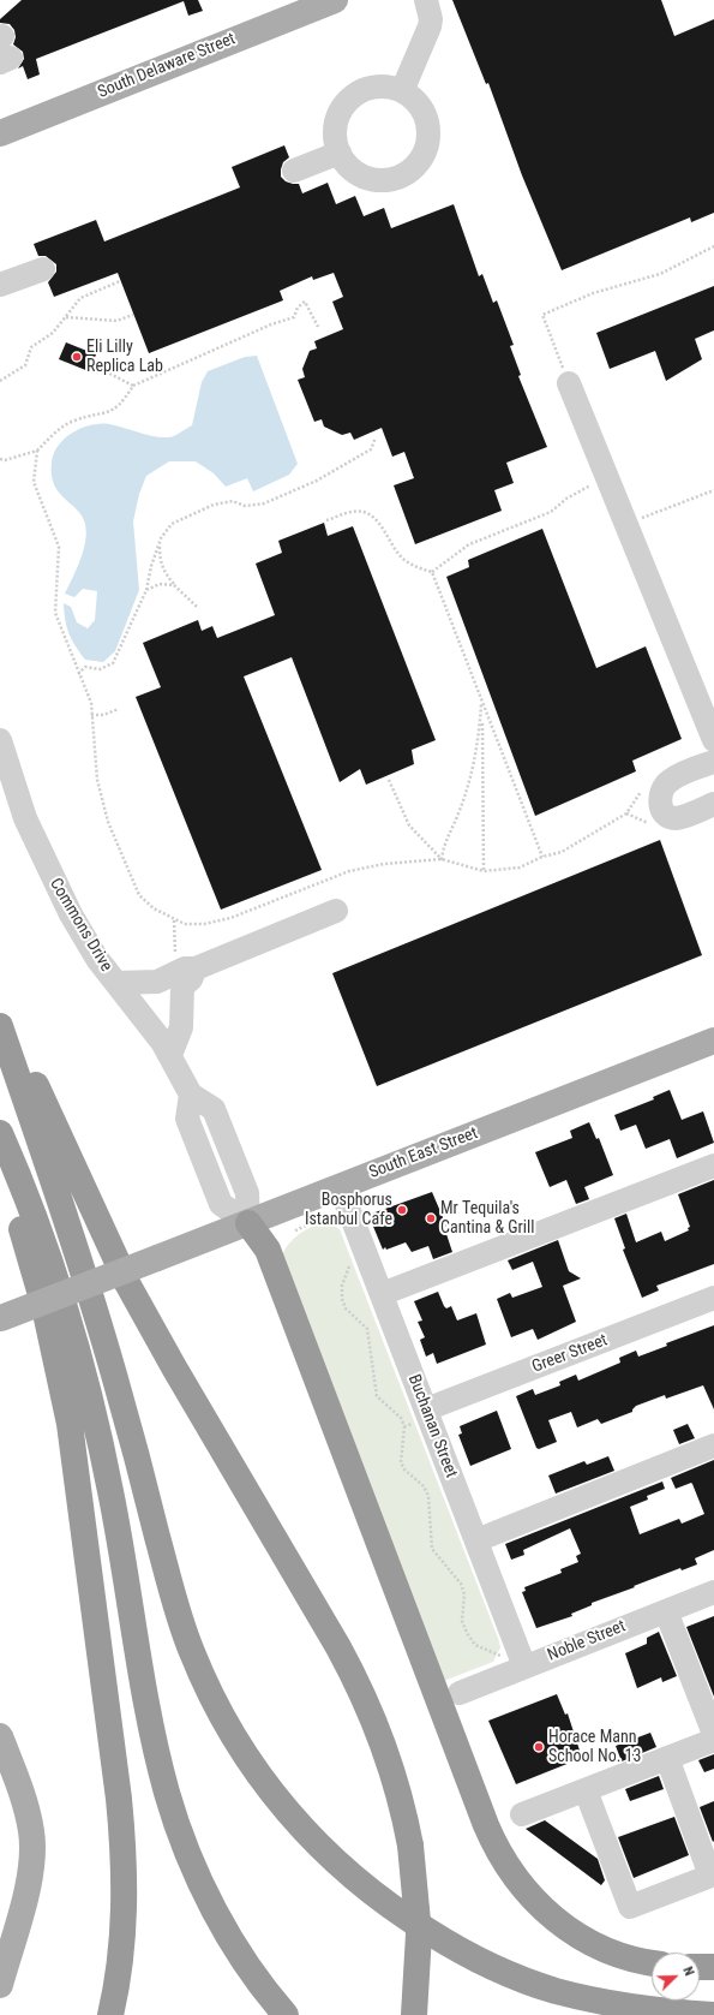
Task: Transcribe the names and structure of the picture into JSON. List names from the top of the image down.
{
  "streets": {
    "main road": ["South Delaware Street", "South East Street"],
    "street": [
      "Commons Drive",
      "Greer Street",
      "Buchanan Street",
      "Noble Street"
    ]
  },
  "crossings": [
    ["Commons Drive", "South East Street"],
    ["South East Street", "Buchanan Street"],
    ["Greer Street", "Buchanan Street"],
    ["Buchanan Street", "Noble Street"]
  ],
  "places": [
    "Eli Lilly Replica Lab",
    "Bosphorus Istanbul Cafe",
    "Mr Tequila's Cantina & Grill",
    "Horace Mann School No. 13"
  ],
  "north": "top right"
}
